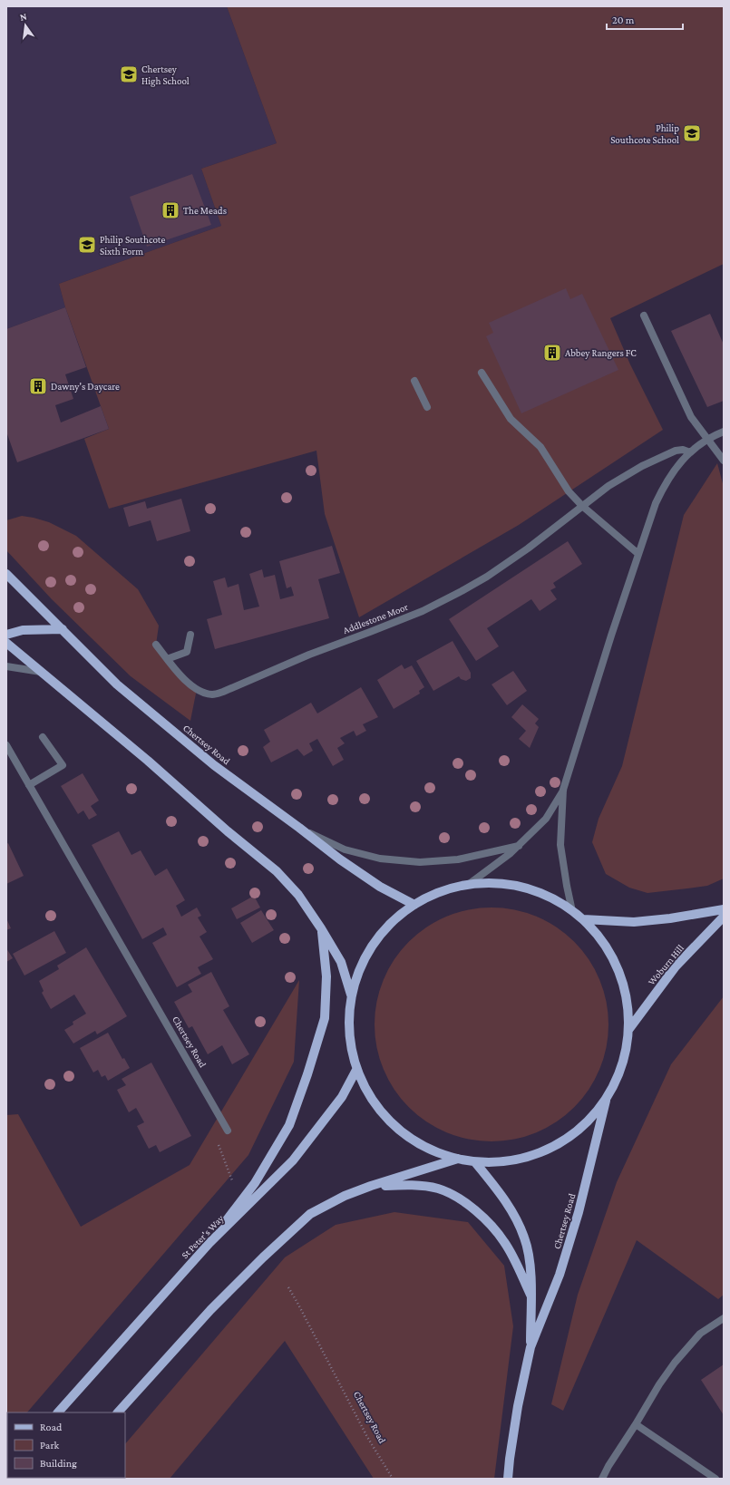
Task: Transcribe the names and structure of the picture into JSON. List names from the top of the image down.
{
  "streets": {
    "main road": ["Chertsey Road", "Woburn Hill", "St Peter's Way"],
    "street": ["Addlestone Moor"]
  },
  "places": {
    "school or university": ["Chertsey High School", "Philip Southcote School", "Philip Southcote Sixth Form"],
    "building": ["The Meads", "Abbey Rangers FC", "Dawny's Daycare"]
  },
  "legend": ["Road", "Park", "Building"],
  "scale_bar": "20 m",
  "north": "top"
}
